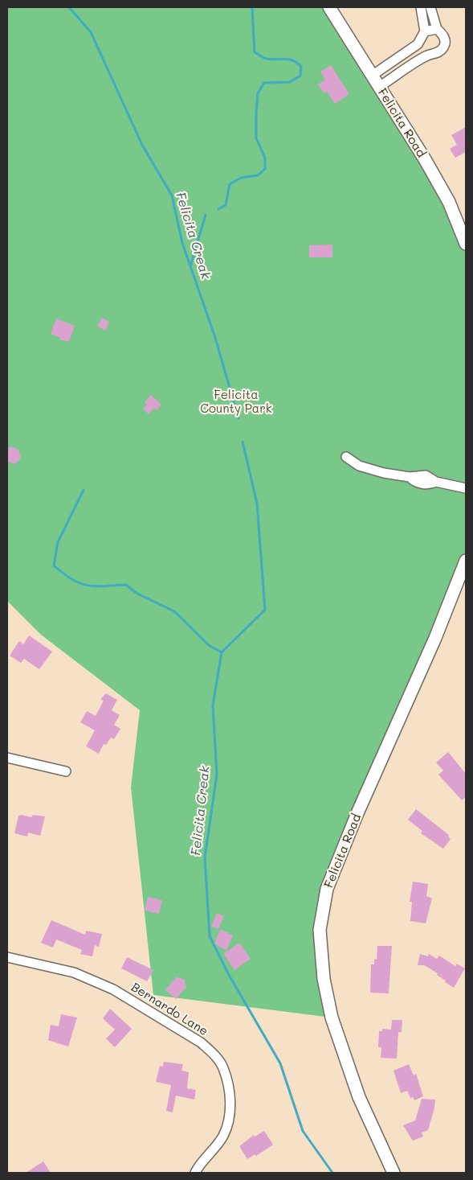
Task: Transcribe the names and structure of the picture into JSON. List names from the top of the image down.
{
  "streets": {
    "main road": ["Felicita Road"],
    "street": ["Bernardo Lane"]
  },
  "water": ["Felicita Creak"],
  "parks": ["Felicita County Park"]
}
